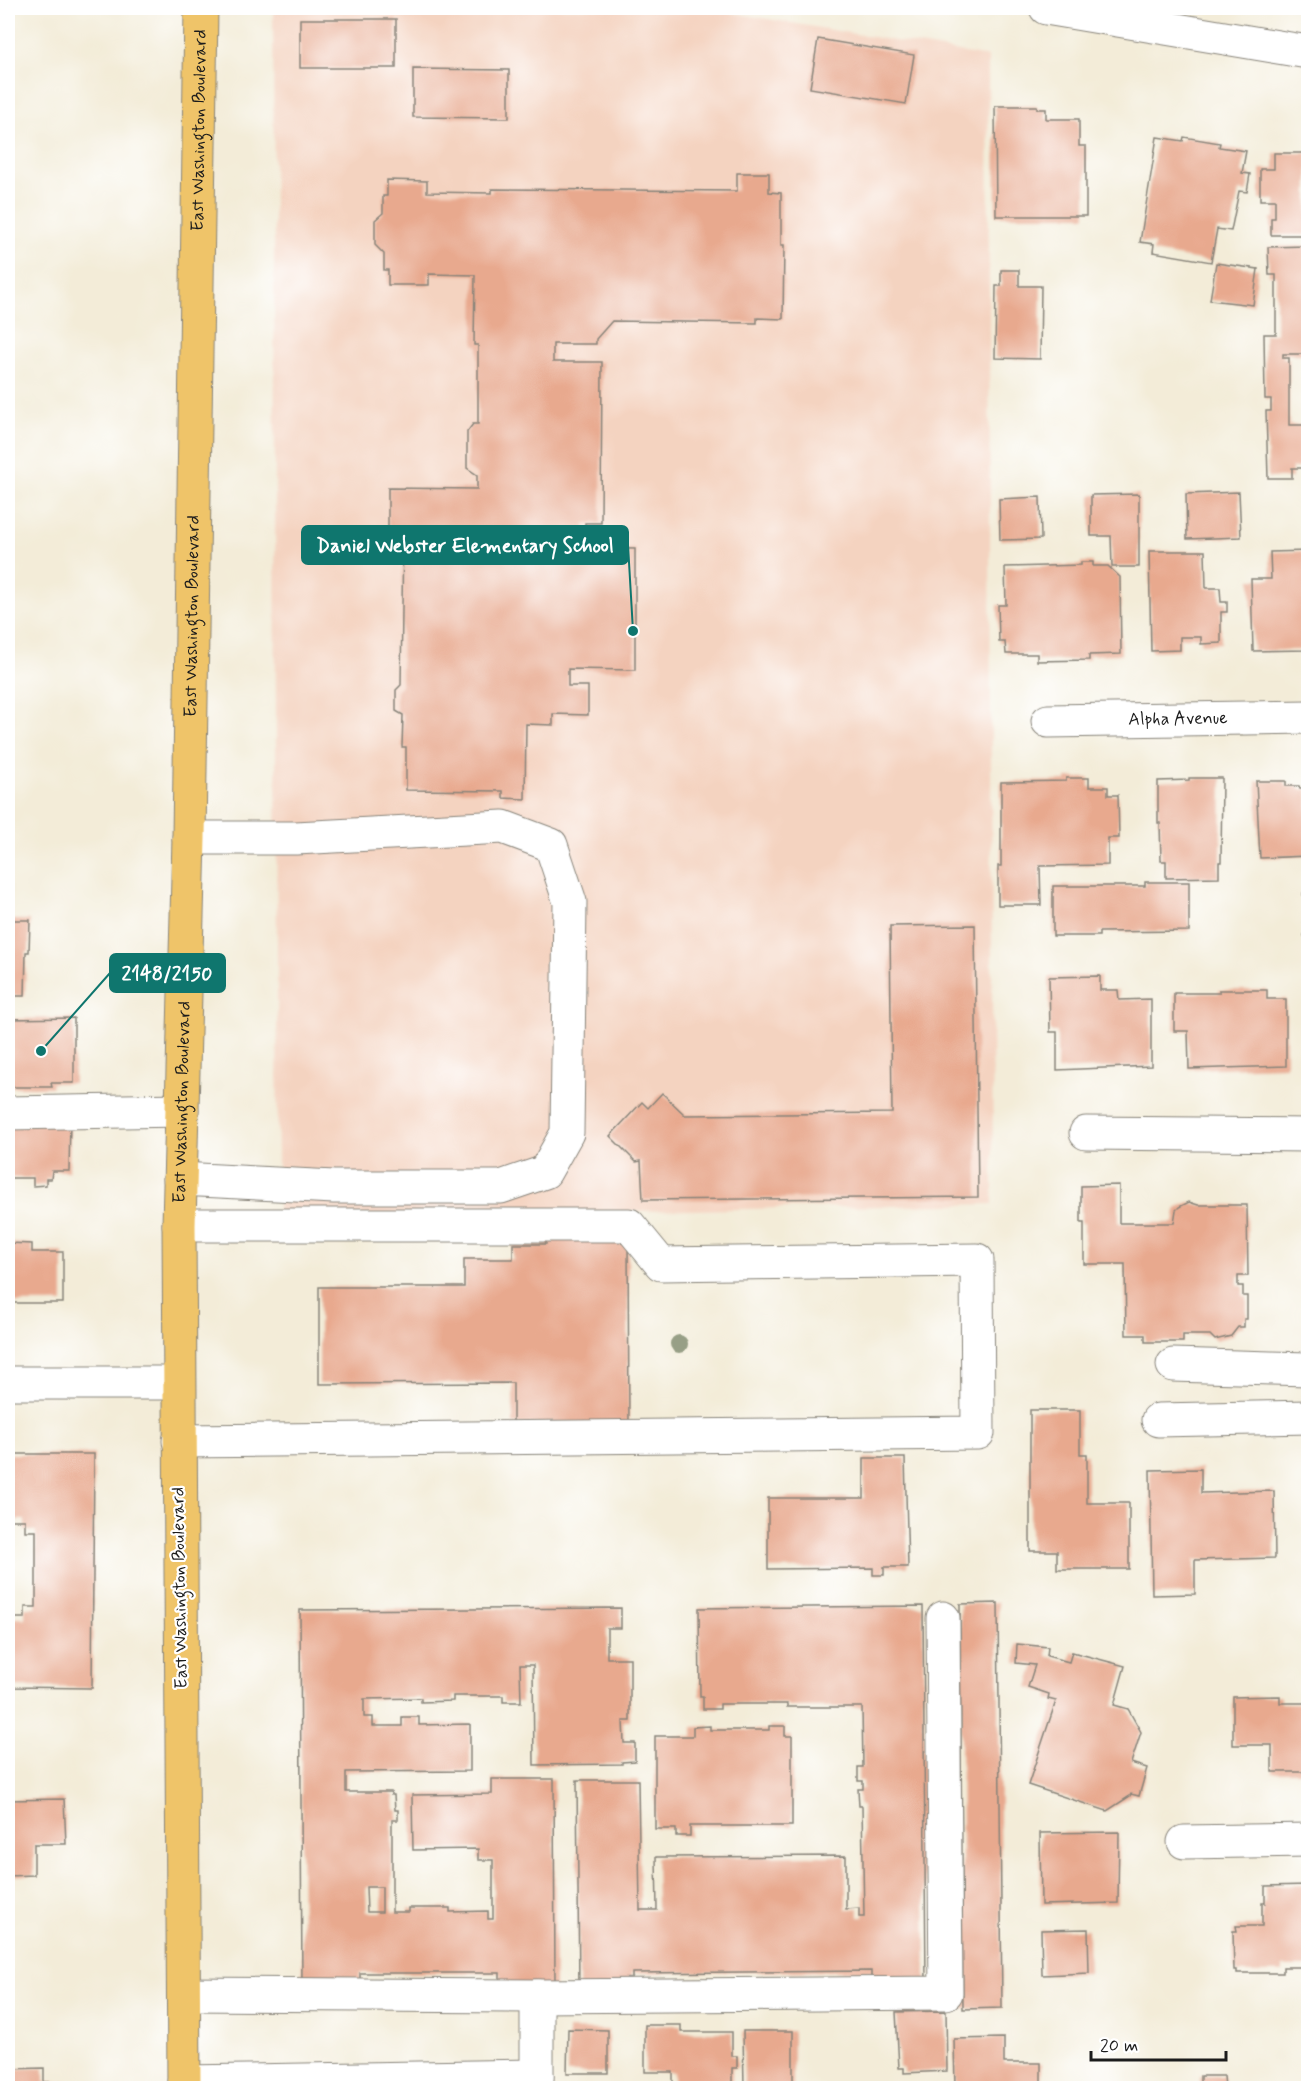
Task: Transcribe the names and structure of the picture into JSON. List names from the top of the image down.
{
  "streets": {
    "main road": ["East Washington Boulevard"],
    "street": ["Alpha Avenue"]
  },
  "places": ["Daniel Webster Elementary School", "2148/2150"],
  "scale_bar": "20 m"
}
